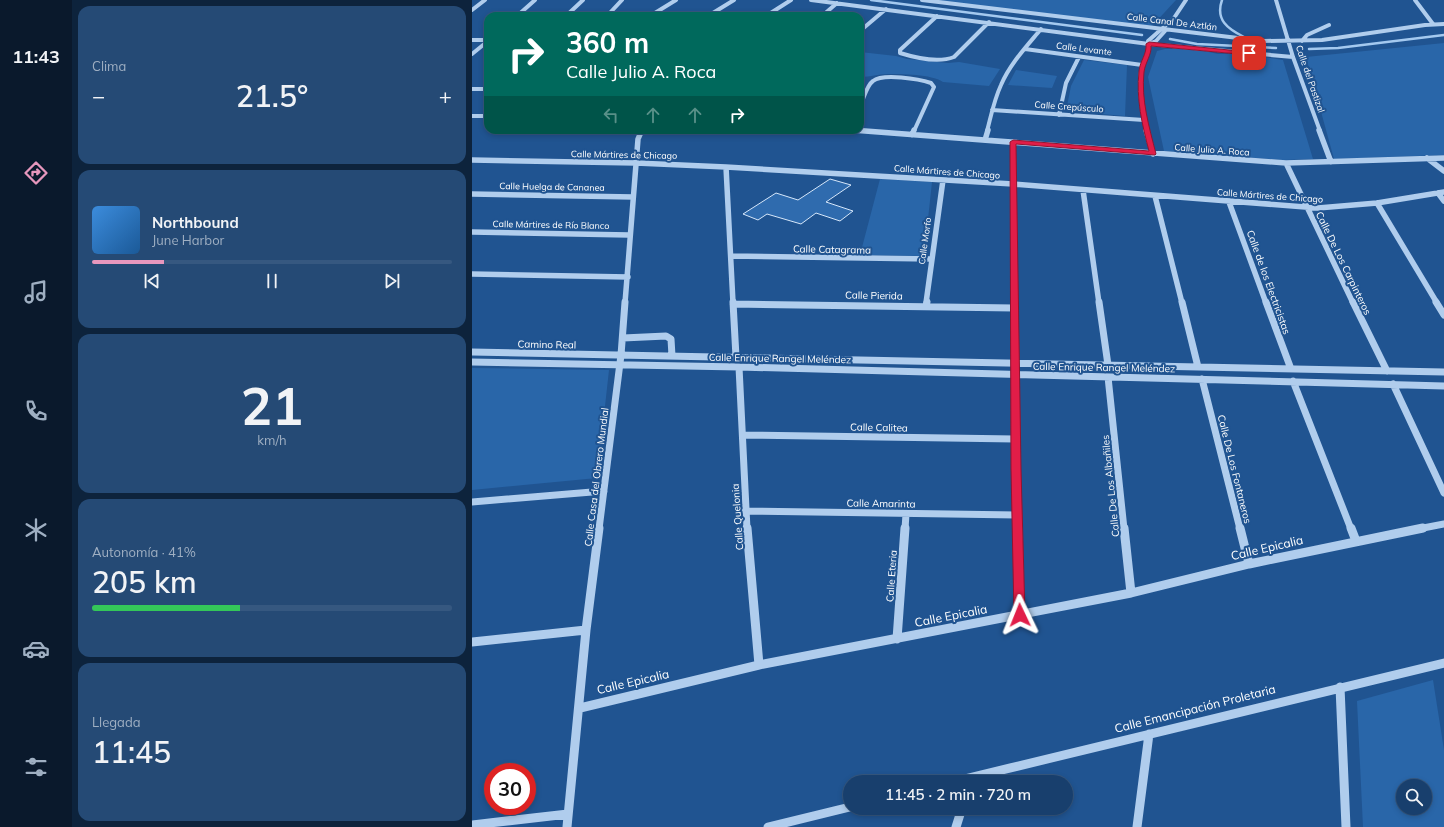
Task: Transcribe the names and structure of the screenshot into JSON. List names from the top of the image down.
{
  "streets": {
    "street": [
      "Calle Canal De Aztlán",
      "Calle Levante",
      "Calle del Pastizal",
      "Calle Crepúsculo",
      "Calle Julio A. Roca",
      "Calle Mártires de Chicago",
      "Calle Huelga de Cananea",
      "Calle Mártires de Río Blanco",
      "Calle Morfo",
      "Calle Catagrama",
      "Calle De Los Carpinteros",
      "Calle de los Electricistas",
      "Calle Pierida",
      "Camino Real",
      "Calle Enrique Rangel Meléndez",
      "Calle Calitea",
      "Calle De Los Fontaneros",
      "Calle Casa del Obrero Mundial",
      "Calle De Los Albañiles",
      "Calle Amarinta",
      "Calle Quelonia",
      "Calle Epicalia",
      "Calle Eteria",
      "Calle Emancipación Proletaria"
    ]
  },
  "crossings": [
    ["Calle Canal De Aztlán", "Calle del Pastizal"],
    ["Calle del Pastizal", "Calle Julio A. Roca"],
    ["Calle Julio A. Roca", "Calle De Los Carpinteros"],
    ["Calle Mártires de Chicago", "Calle Morfo"],
    ["Calle Mártires de Chicago", "Calle De Los Carpinteros"],
    ["Calle Mártires de Chicago", "Calle de los Electricistas"],
    ["Calle Mártires de Chicago", "Calle Casa del Obrero Mundial"],
    ["Calle Huelga de Cananea", "Calle Casa del Obrero Mundial"],
    ["Calle Mártires de Río Blanco", "Calle Casa del Obrero Mundial"],
    ["Calle Morfo", "Calle Catagrama"],
    ["Calle Morfo", "Calle Pierida"],
    ["Calle De Los Carpinteros", "Calle Enrique Rangel Meléndez"],
    ["Calle de los Electricistas", "Calle Enrique Rangel Meléndez"],
    ["Camino Real", "Calle Enrique Rangel Meléndez"],
    ["Camino Real", "Calle Casa del Obrero Mundial"],
    ["Calle Enrique Rangel Meléndez", "Calle De Los Fontaneros"],
    ["Calle Enrique Rangel Meléndez", "Calle Casa del Obrero Mundial"],
    ["Calle Enrique Rangel Meléndez", "Calle De Los Albañiles"],
    ["Calle Enrique Rangel Meléndez", "Calle Quelonia"],
    ["Calle Calitea", "Calle Quelonia"],
    ["Calle De Los Fontaneros", "Calle Epicalia"],
    ["Calle Casa del Obrero Mundial", "Calle Epicalia"],
    ["Calle De Los Albañiles", "Calle Epicalia"],
    ["Calle Amarinta", "Calle Quelonia"],
    ["Calle Amarinta", "Calle Eteria"],
    ["Calle Quelonia", "Calle Epicalia"],
    ["Calle Epicalia", "Calle Eteria"]
  ],
  "page": {
    "tabs": "11:43",
    "tile": [
      "Clima",
      ["21", "km/h"],
      ["Autonomía · 41%", "205 km"],
      ["Llegada", "11:45"]
    ],
    "turn": ["360 m", "Calle Julio A. Roca"],
    "heat": ["−", "21.5°", "+"],
    "song": ["Northbound", "June Harbor"],
    "limit": "30",
    "trip": "11:45 · 2 min · 720 m"
  }
}
